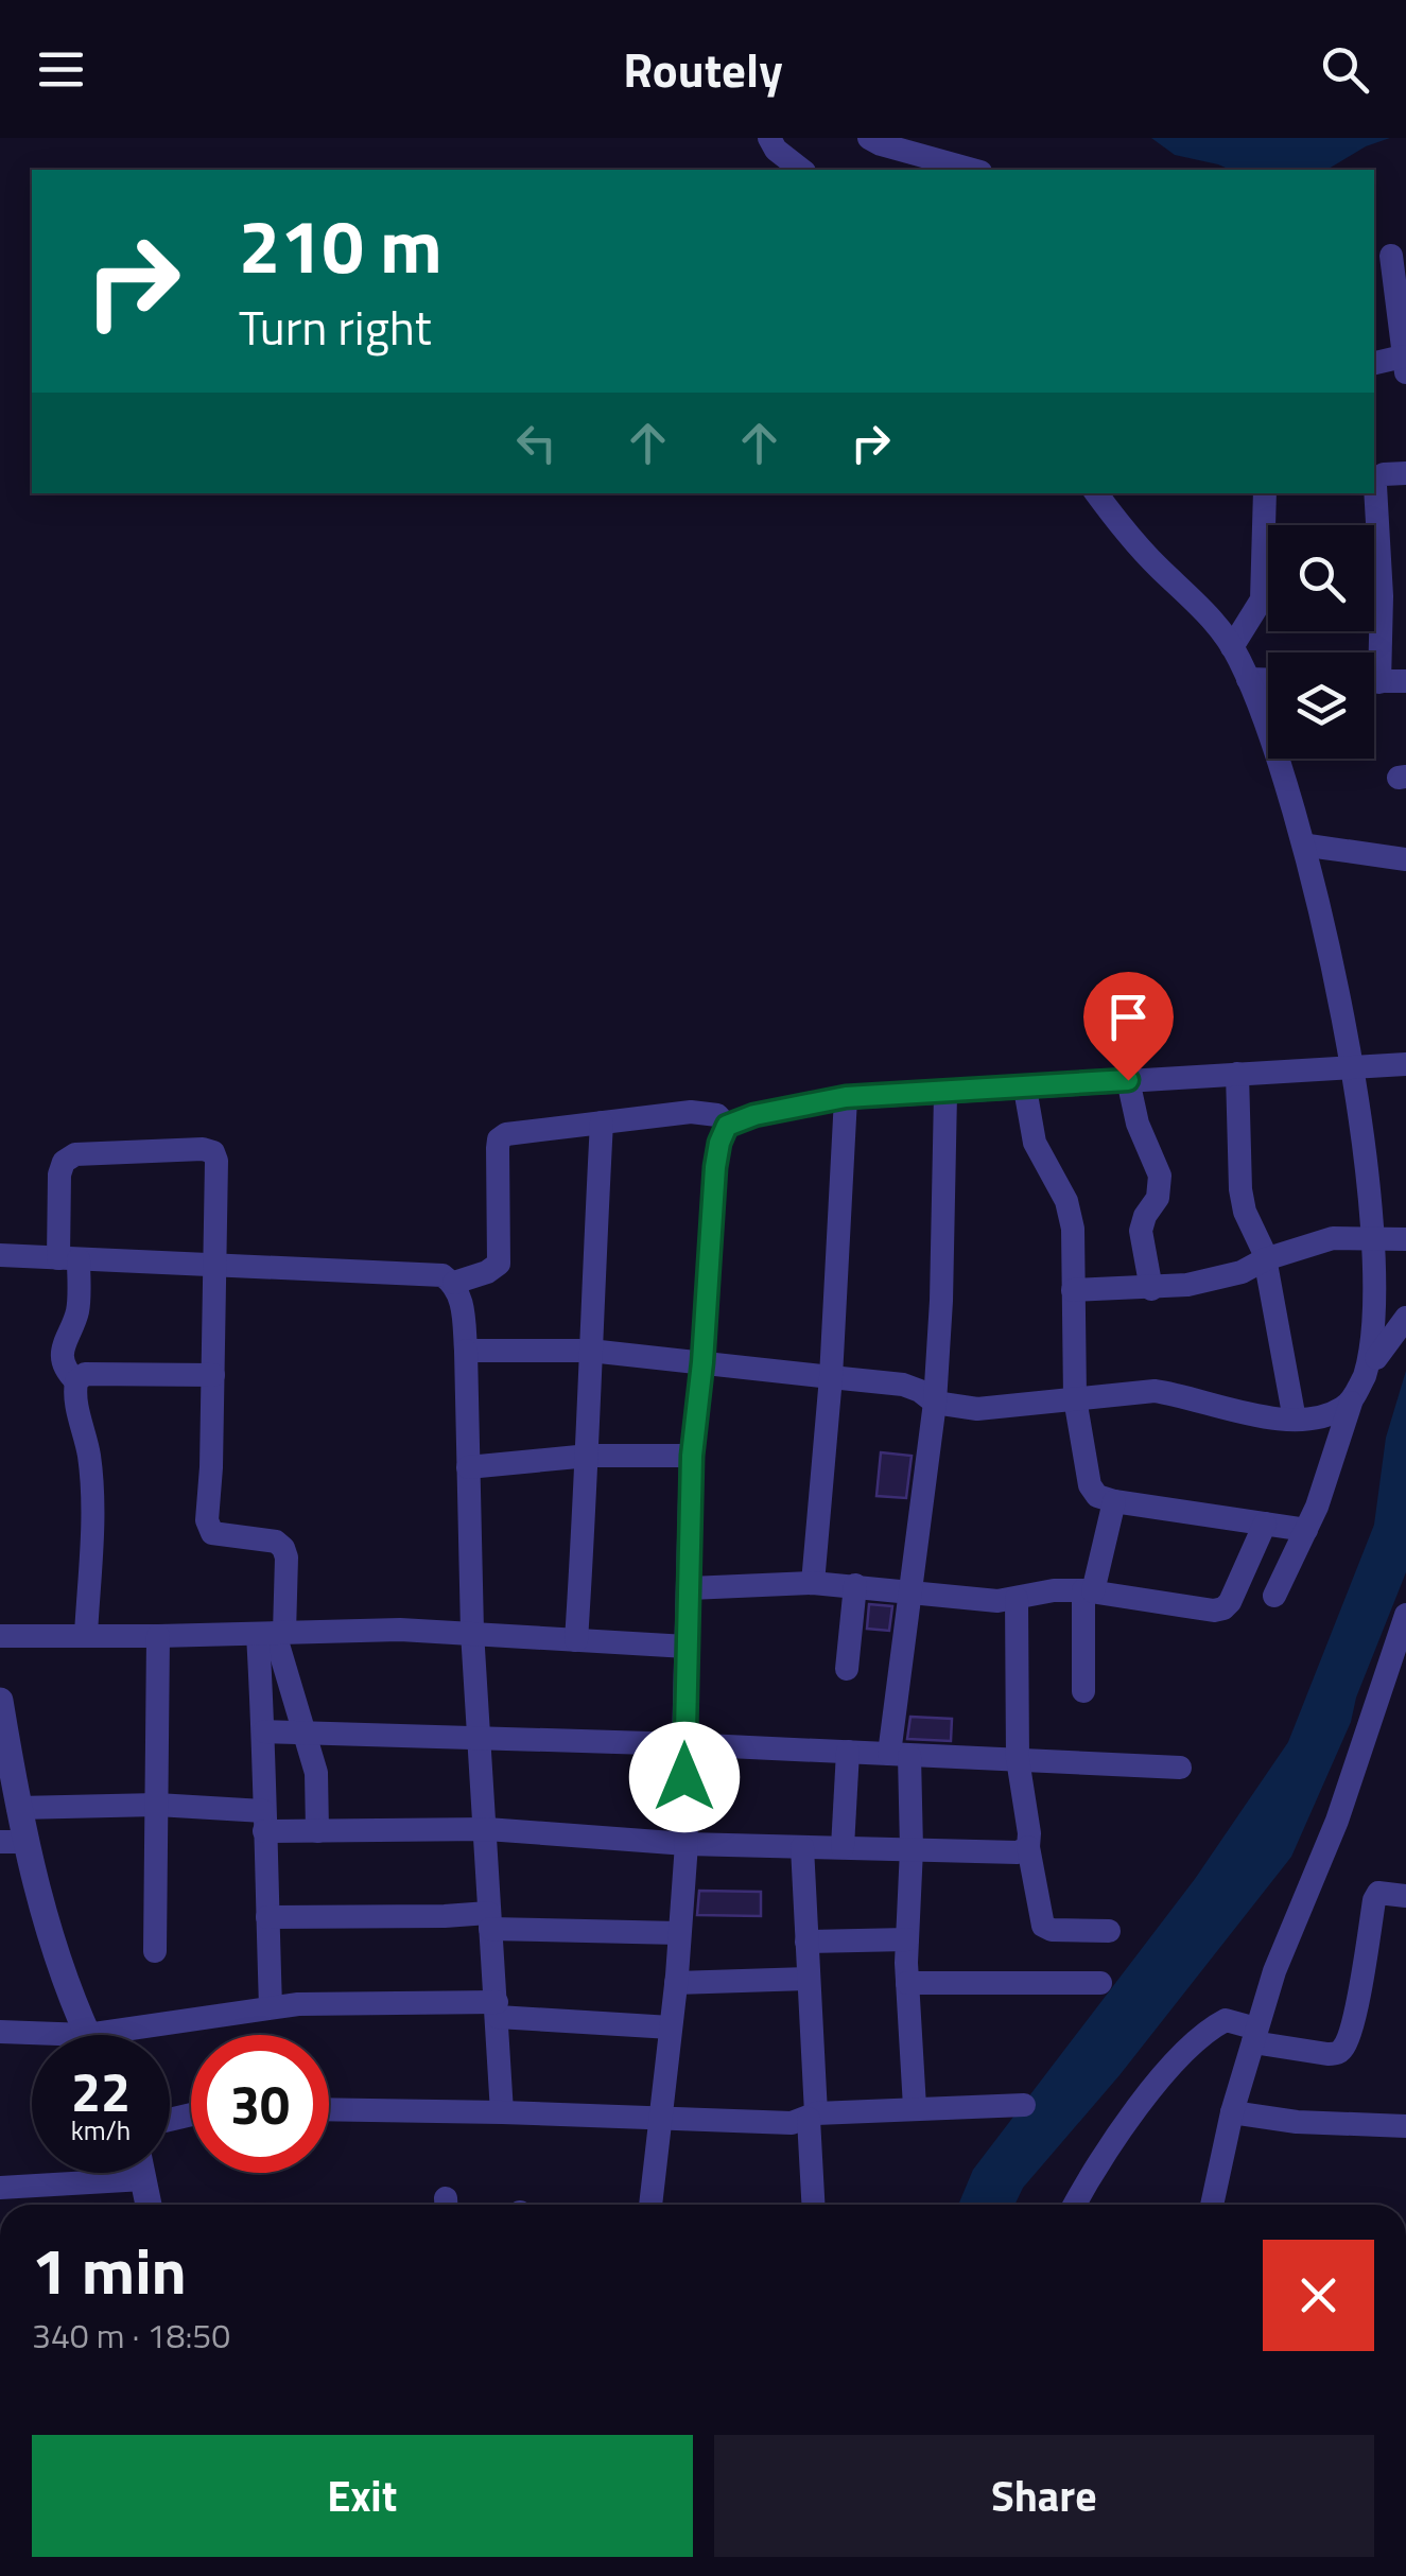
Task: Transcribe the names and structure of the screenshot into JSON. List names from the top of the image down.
{
  "page": {
    "header": "Routely",
    "turn": ["210 m", "Turn right"],
    "speed": "22 km/h",
    "limit": "30",
    "heading": ["1 min", "340 m · 18:50"],
    "buttons": ["Exit", "Share"]
  }
}
